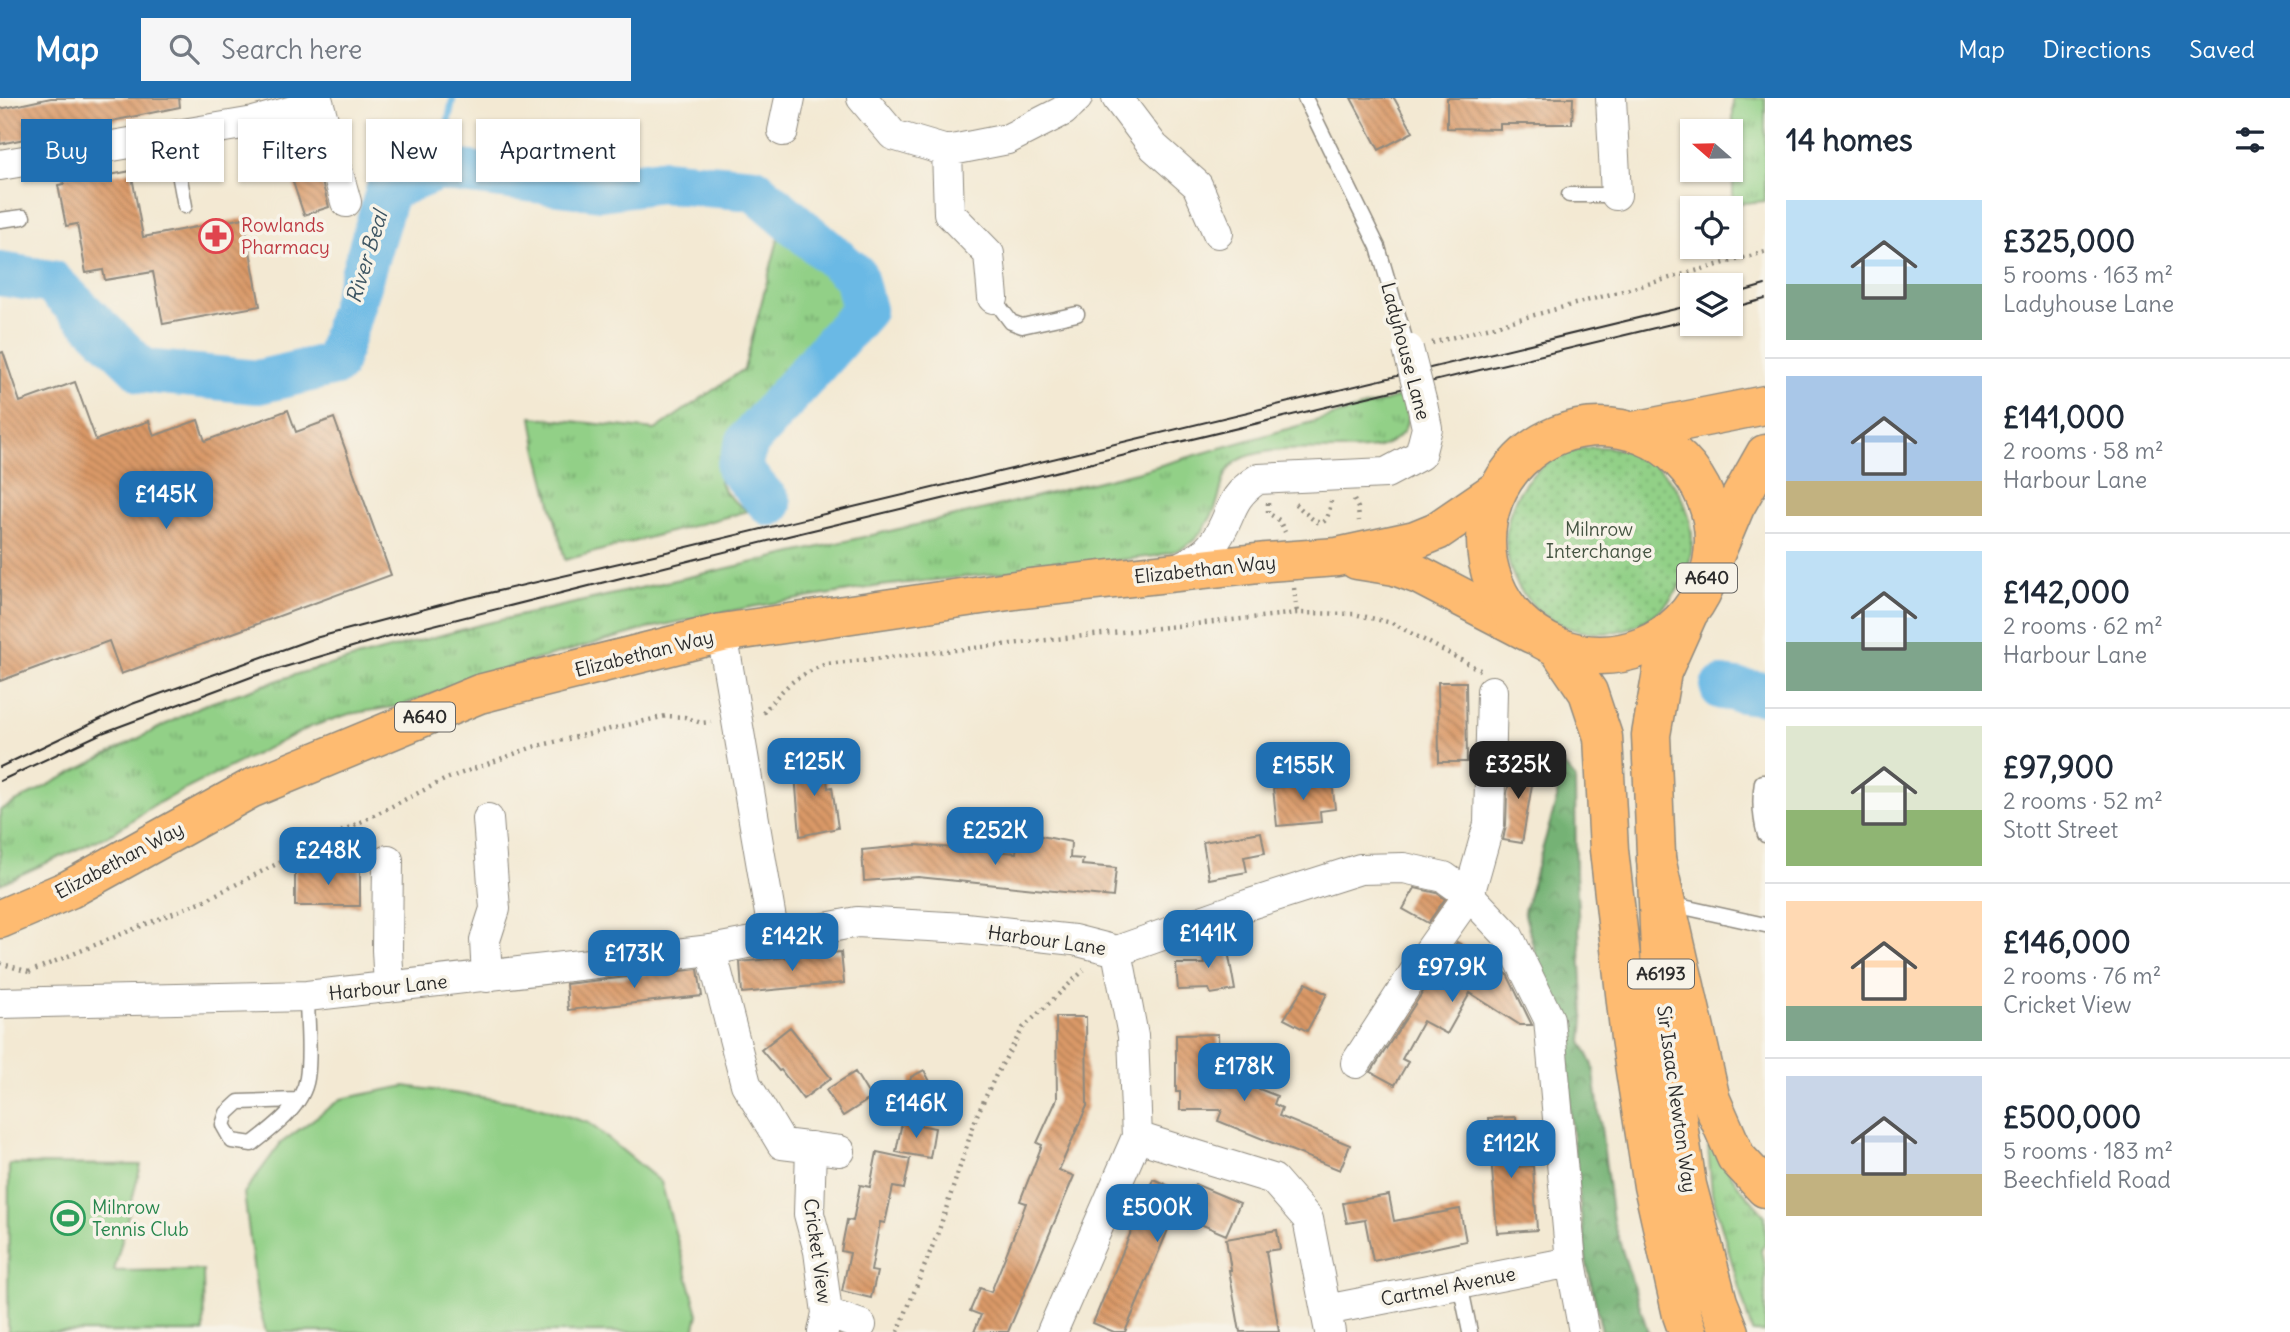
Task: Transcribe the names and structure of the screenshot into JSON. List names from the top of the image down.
{
  "streets": {
    "main road": [
      "Elizabethan Way",
      "A640",
      "A6193",
      "Sir Isaac Newton Way"
    ],
    "street": [
      "Ladyhouse Lane",
      "Harbour Lane",
      "Cricket View",
      "Cartmel Avenue"
    ]
  },
  "crossings": [
    ["Ladyhouse Lane", "Elizabethan Way"],
    ["Elizabethan Way", "A640"],
    ["Elizabethan Way", "Sir Isaac Newton Way"],
    ["A640", "Sir Isaac Newton Way"],
    ["Harbour Lane", "Cricket View"],
    ["Harbour Lane", "Cartmel Avenue"]
  ],
  "water": ["River Beal"],
  "parks": ["Milnrow Interchange"],
  "places": {
    "pharmacy": ["Rowlands Pharmacy"],
    "sports": ["Milnrow Tennis Club"]
  },
  "north": "left",
  "page": {
    "header": "Map",
    "search": "Search here",
    "nav": ["Map", "Directions", "Saved"],
    "heading": "14 homes",
    "chip": [
      "Buy",
      "Rent",
      "Filters",
      "New",
      "Apartment"
    ],
    "list": [
      {
        "name": "£325,000",
        "note": "5 rooms · 163 m² · Ladyhouse Lane"
      },
      {
        "name": "£141,000",
        "note": "2 rooms · 58 m² · Harbour Lane"
      },
      {
        "name": "£142,000",
        "note": "2 rooms · 62 m² · Harbour Lane"
      },
      {
        "name": "£97,900",
        "note": "2 rooms · 52 m² · Stott Street"
      },
      {
        "name": "£146,000",
        "note": "2 rooms · 76 m² · Cricket View"
      },
      {
        "name": "£500,000",
        "note": "5 rooms · 183 m² · Beechfield Road"
      }
    ],
    "price": [
      "£145K",
      "£125K",
      "£325K",
      "£155K",
      "£252K",
      "£248K",
      "£141K",
      "£142K",
      "£173K",
      "£97.9K",
      "£178K",
      "£146K",
      "£112K",
      "£500K"
    ]
  }
}
